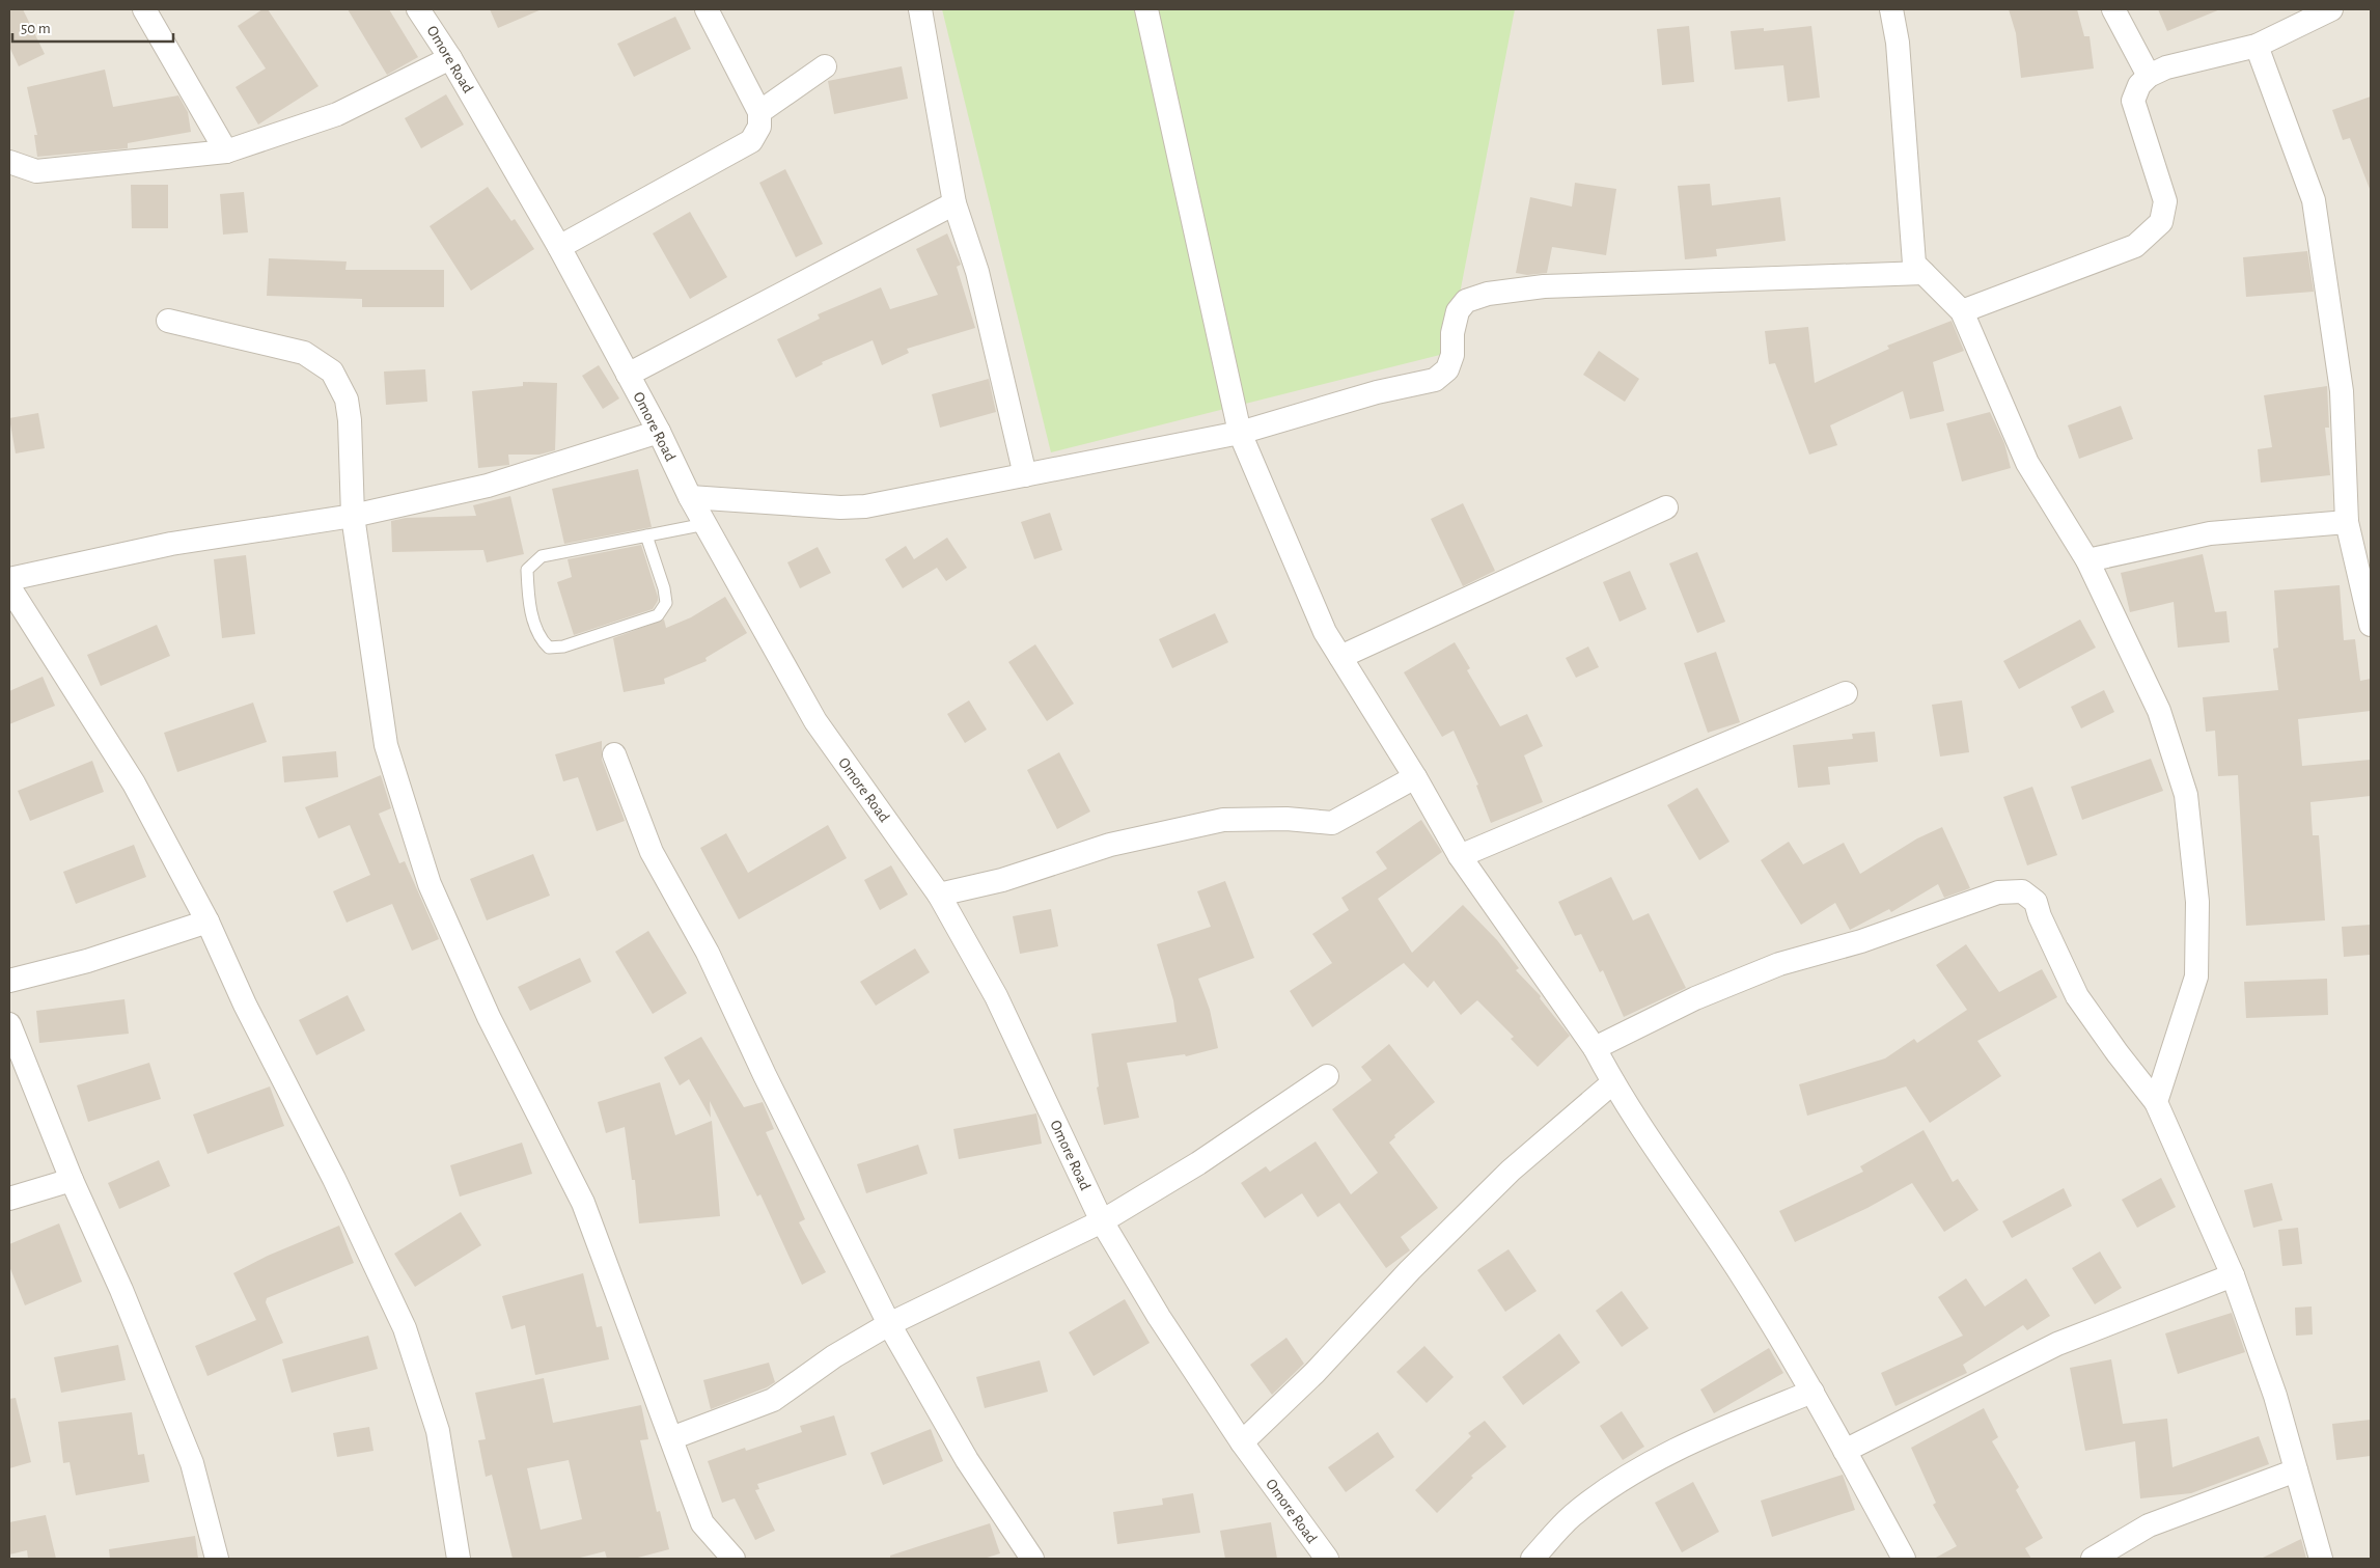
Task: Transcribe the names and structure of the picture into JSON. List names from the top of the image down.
{
  "streets": {
    "street": ["Omore Road"]
  },
  "scale_bar": "50 m"
}
